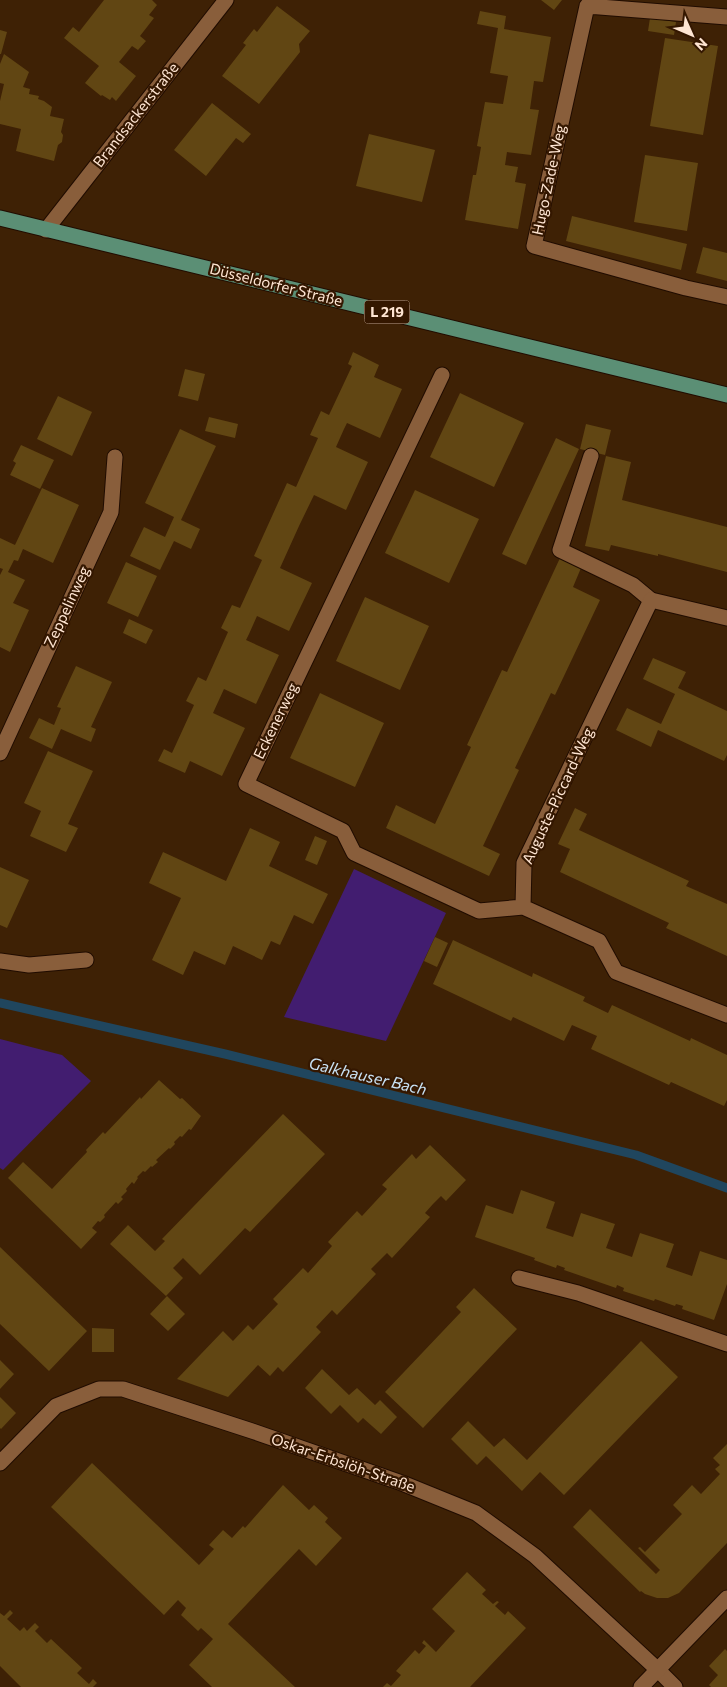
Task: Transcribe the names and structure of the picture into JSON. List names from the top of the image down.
{
  "streets": {
    "main road": ["Düsseldorfer Straße", "L 219"],
    "street": [
      "Brandsackerstraße",
      "Hugo-Zade-Weg",
      "Zeppelinweg",
      "Eckenerweg",
      "Auguste-Piccard-Weg",
      "Oskar-Erbslöh-Straße"
    ]
  },
  "crossings": [
    ["Brandsackerstraße", "Düsseldorfer Straße"],
    ["Eckenerweg", "Auguste-Piccard-Weg"]
  ],
  "water": ["Galkhauser Bach"],
  "north": "bottom right"
}
